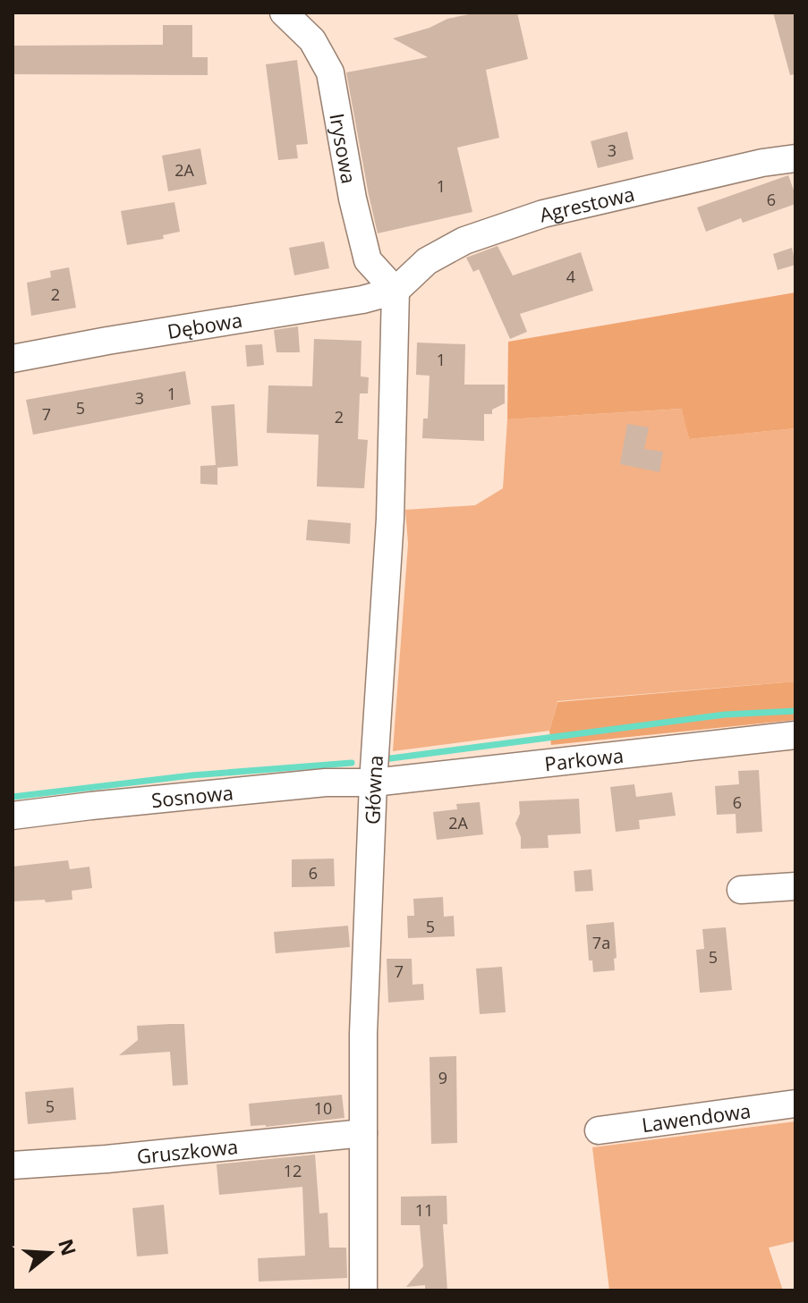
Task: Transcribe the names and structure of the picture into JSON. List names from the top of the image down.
{
  "streets": {
    "street": [
      "Irysowa",
      "Agrestowa",
      "Dębowa",
      "Parkowa",
      "Główna",
      "Sosnowa",
      "Lawendowa",
      "Gruszkowa"
    ]
  },
  "crossings": [
    ["Irysowa", "Agrestowa"],
    ["Irysowa", "Dębowa"],
    ["Irysowa", "Główna"],
    ["Agrestowa", "Dębowa"],
    ["Agrestowa", "Główna"],
    ["Dębowa", "Główna"],
    ["Parkowa", "Główna"],
    ["Parkowa", "Sosnowa"],
    ["Główna", "Sosnowa"],
    ["Główna", "Gruszkowa"]
  ],
  "house_numbers": [
    "3",
    "2A",
    "1",
    "6",
    "4",
    "2",
    "1",
    "1",
    "3",
    "5",
    "7",
    "2",
    "6",
    "2A",
    "6",
    "5",
    "7a",
    "5",
    "7",
    "9",
    "5",
    "10",
    "12",
    "11"
  ],
  "north": "right"
}
